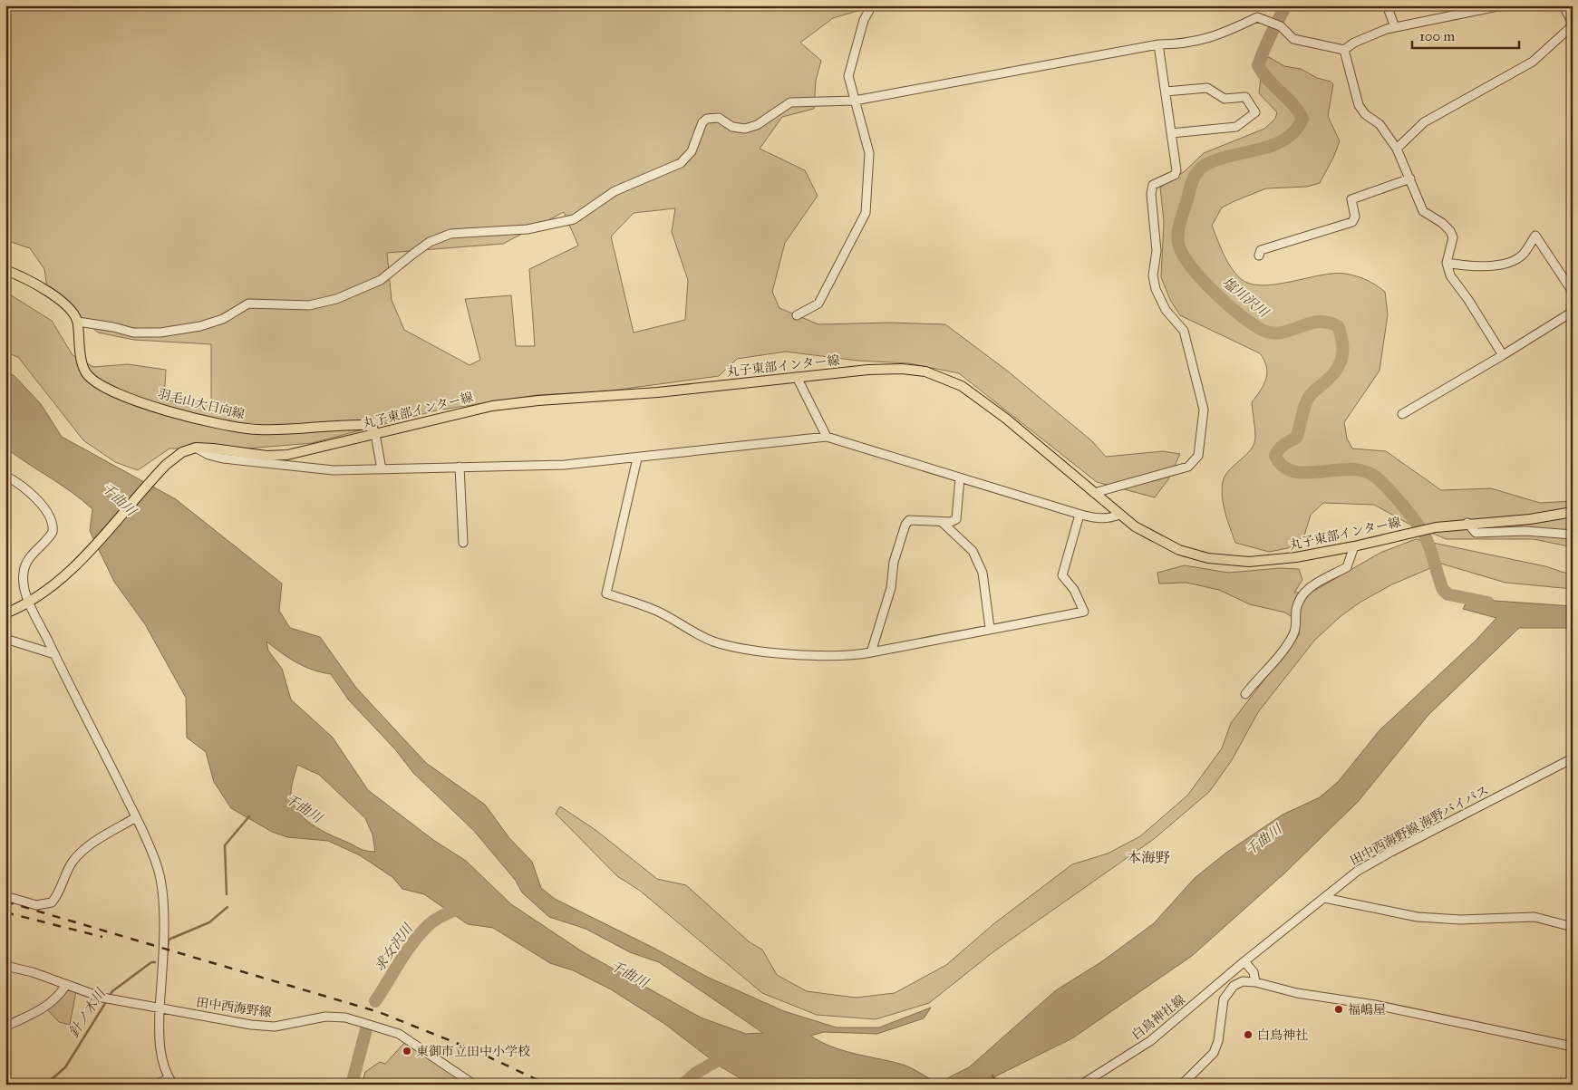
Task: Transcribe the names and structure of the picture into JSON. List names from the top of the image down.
{
  "streets": {
    "main road": ["丸子東部インター線", "羽毛山大日向線"],
    "street": ["田中西海野線 海野バイパス", "田中西海野線", "白鳥神社線"]
  },
  "crossings": [
    ["丸子東部インター線", "羽毛山大日向線"],
    ["田中西海野線 海野バイパス", "白鳥神社線"]
  ],
  "districts": ["本海野"],
  "water": [
    "塩川沢川",
    "千曲川",
    "求女沢川",
    "針ノ木川"
  ],
  "places": ["福嶋屋", "白鳥神社", "東御市立田中小学校"],
  "scale_bar": "100 m"
}
